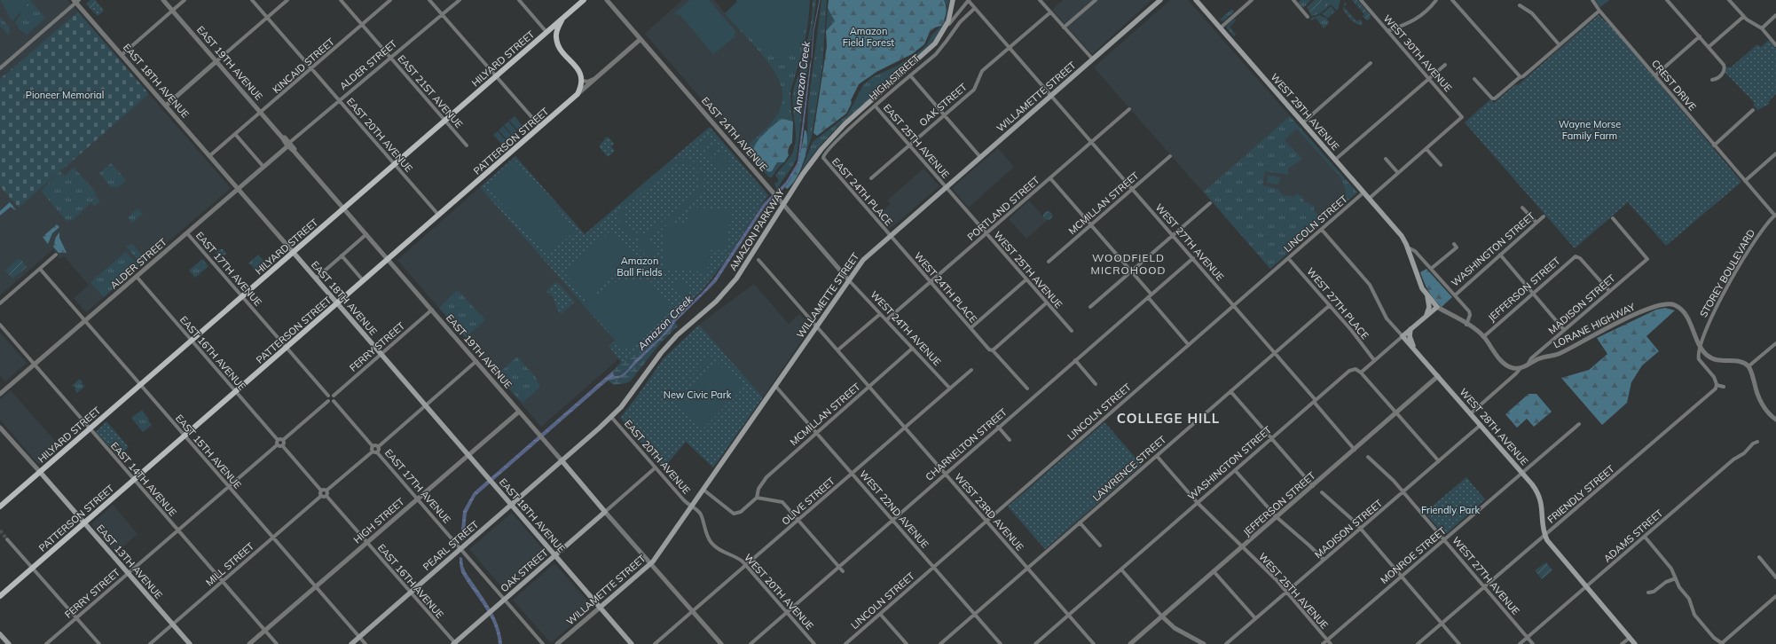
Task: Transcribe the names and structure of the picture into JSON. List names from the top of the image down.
{
  "streets": {
    "main road": [
      "HILYARD STREET",
      "EAST 19TH AVENUE",
      "EAST 18TH AVENUE",
      "WILLAMETTE STREET",
      "OAK STREET",
      "WEST 29TH AVENUE",
      "PATTERSON STREET",
      "AMAZON PARKWAY",
      "WEST 28TH AVENUE",
      "PEARL STREET",
      "EAST 13TH AVENUE"
    ],
    "street": [
      "WEST 30TH AVENUE",
      "ALDER STREET",
      "KINCAID STREET",
      "HIGH STREET",
      "CREST DRIVE",
      "EAST 21ST AVENUE",
      "EAST 24TH AVENUE",
      "EAST 20TH AVENUE",
      "EAST 25TH AVENUE",
      "EAST 24TH PLACE",
      "MCMILLAN STREET",
      "PORTLAND STREET",
      "LINCOLN STREET",
      "WEST 27TH AVENUE",
      "WASHINGTON STREET",
      "EAST 17TH AVENUE",
      "WEST 25TH AVENUE",
      "STOREY BOULEVARD",
      "WEST 24TH PLACE",
      "JEFFERSON STREET",
      "WEST 27TH PLACE",
      "MADISON STREET",
      "LORANE HIGHWAY",
      "WEST 24TH AVENUE",
      "FERRY STREET",
      "EAST 16TH AVENUE",
      "CHARNELTON STREET",
      "EAST 15TH AVENUE",
      "LAWRENCE STREET",
      "EAST 14TH AVENUE",
      "FRIENDLY STREET",
      "OLIVE STREET",
      "WEST 22ND AVENUE",
      "WEST 23RD AVENUE",
      "ADAMS STREET",
      "MONROE STREET",
      "MILL STREET",
      "WEST 20TH AVENUE"
    ]
  },
  "crossings": [
    ["HILYARD STREET", "EAST 19TH AVENUE"],
    ["HILYARD STREET", "EAST 18TH AVENUE"],
    ["HILYARD STREET", "EAST 21ST AVENUE"],
    ["HILYARD STREET", "EAST 20TH AVENUE"],
    ["HILYARD STREET", "EAST 17TH AVENUE"],
    ["HILYARD STREET", "EAST 16TH AVENUE"],
    ["HILYARD STREET", "EAST 15TH AVENUE"],
    ["HILYARD STREET", "EAST 14TH AVENUE"],
    ["HILYARD STREET", "EAST 13TH AVENUE"],
    ["EAST 19TH AVENUE", "ALDER STREET"],
    ["EAST 19TH AVENUE", "KINCAID STREET"],
    ["EAST 19TH AVENUE", "HIGH STREET"],
    ["EAST 19TH AVENUE", "WILLAMETTE STREET"],
    ["EAST 19TH AVENUE", "OAK STREET"],
    ["EAST 19TH AVENUE", "PATTERSON STREET"],
    ["EAST 19TH AVENUE", "AMAZON PARKWAY"],
    ["EAST 19TH AVENUE", "FERRY STREET"],
    ["EAST 19TH AVENUE", "OLIVE STREET"],
    ["EAST 19TH AVENUE", "PEARL STREET"],
    ["ALDER STREET", "EAST 18TH AVENUE"],
    ["ALDER STREET", "EAST 21ST AVENUE"],
    ["ALDER STREET", "EAST 20TH AVENUE"],
    ["ALDER STREET", "EAST 17TH AVENUE"],
    ["ALDER STREET", "EAST 16TH AVENUE"],
    ["ALDER STREET", "EAST 15TH AVENUE"],
    ["ALDER STREET", "EAST 14TH AVENUE"],
    ["KINCAID STREET", "EAST 18TH AVENUE"],
    ["KINCAID STREET", "EAST 21ST AVENUE"],
    ["KINCAID STREET", "EAST 20TH AVENUE"],
    ["HIGH STREET", "EAST 18TH AVENUE"],
    ["HIGH STREET", "EAST 25TH AVENUE"],
    ["HIGH STREET", "EAST 24TH PLACE"],
    ["HIGH STREET", "WEST 27TH AVENUE"],
    ["HIGH STREET", "EAST 17TH AVENUE"],
    ["HIGH STREET", "EAST 16TH AVENUE"],
    ["HIGH STREET", "EAST 15TH AVENUE"],
    ["HIGH STREET", "EAST 14TH AVENUE"],
    ["EAST 18TH AVENUE", "WILLAMETTE STREET"],
    ["EAST 18TH AVENUE", "OAK STREET"],
    ["EAST 18TH AVENUE", "PATTERSON STREET"],
    ["EAST 18TH AVENUE", "FERRY STREET"],
    ["EAST 18TH AVENUE", "PEARL STREET"],
    ["CREST DRIVE", "STOREY BOULEVARD"],
    ["WILLAMETTE STREET", "EAST 24TH AVENUE"],
    ["WILLAMETTE STREET", "EAST 20TH AVENUE"],
    ["WILLAMETTE STREET", "EAST 25TH AVENUE"],
    ["WILLAMETTE STREET", "EAST 24TH PLACE"],
    ["WILLAMETTE STREET", "WEST 27TH AVENUE"],
    ["WILLAMETTE STREET", "WEST 25TH AVENUE"],
    ["WILLAMETTE STREET", "WEST 24TH PLACE"],
    ["WILLAMETTE STREET", "WEST 24TH AVENUE"],
    ["WILLAMETTE STREET", "WEST 22ND AVENUE"],
    ["WILLAMETTE STREET", "WEST 23RD AVENUE"],
    ["WILLAMETTE STREET", "WEST 20TH AVENUE"],
    ["OAK STREET", "EAST 20TH AVENUE"],
    ["OAK STREET", "EAST 25TH AVENUE"],
    ["OAK STREET", "WEST 27TH AVENUE"],
    ["OAK STREET", "EAST 17TH AVENUE"],
    ["OAK STREET", "EAST 16TH AVENUE"],
    ["WEST 29TH AVENUE", "LINCOLN STREET"],
    ["EAST 24TH AVENUE", "PATTERSON STREET"],
    ["EAST 24TH AVENUE", "AMAZON PARKWAY"],
    ["EAST 24TH AVENUE", "WEST 24TH AVENUE"],
    ["EAST 20TH AVENUE", "PATTERSON STREET"],
    ["EAST 20TH AVENUE", "AMAZON PARKWAY"],
    ["EAST 20TH AVENUE", "WEST 20TH AVENUE"],
    ["PATTERSON STREET", "EAST 17TH AVENUE"],
    ["PATTERSON STREET", "EAST 16TH AVENUE"],
    ["PATTERSON STREET", "EAST 15TH AVENUE"],
    ["PATTERSON STREET", "EAST 14TH AVENUE"],
    ["PATTERSON STREET", "EAST 13TH AVENUE"],
    ["EAST 25TH AVENUE", "WEST 25TH AVENUE"],
    ["EAST 24TH PLACE", "WEST 24TH PLACE"],
    ["MCMILLAN STREET", "WEST 27TH AVENUE"],
    ["MCMILLAN STREET", "WEST 24TH AVENUE"],
    ["MCMILLAN STREET", "WEST 22ND AVENUE"],
    ["MCMILLAN STREET", "WEST 23RD AVENUE"],
    ["PORTLAND STREET", "WEST 27TH AVENUE"],
    ["PORTLAND STREET", "WEST 25TH AVENUE"],
    ["PORTLAND STREET", "WEST 24TH PLACE"],
    ["PORTLAND STREET", "WEST 24TH AVENUE"],
    ["LINCOLN STREET", "WEST 27TH AVENUE"],
    ["LINCOLN STREET", "WEST 27TH PLACE"],
    ["LINCOLN STREET", "WEST 28TH AVENUE"],
    ["LINCOLN STREET", "WEST 22ND AVENUE"],
    ["LINCOLN STREET", "WEST 23RD AVENUE"],
    ["AMAZON PARKWAY", "PEARL STREET"],
    ["WEST 27TH AVENUE", "WASHINGTON STREET"],
    ["WEST 27TH AVENUE", "JEFFERSON STREET"],
    ["WEST 27TH AVENUE", "MADISON STREET"],
    ["WEST 27TH AVENUE", "CHARNELTON STREET"],
    ["WEST 27TH AVENUE", "LAWRENCE STREET"],
    ["WEST 27TH AVENUE", "FRIENDLY STREET"],
    ["WEST 27TH AVENUE", "ADAMS STREET"],
    ["WEST 27TH AVENUE", "MONROE STREET"],
    ["WASHINGTON STREET", "WEST 25TH AVENUE"],
    ["WASHINGTON STREET", "WEST 23RD AVENUE"],
    ["EAST 17TH AVENUE", "PEARL STREET"],
    ["WEST 25TH AVENUE", "JEFFERSON STREET"],
    ["WEST 25TH AVENUE", "MADISON STREET"],
    ["WEST 25TH AVENUE", "LAWRENCE STREET"],
    ["WEST 25TH AVENUE", "MONROE STREET"],
    ["STOREY BOULEVARD", "LORANE HIGHWAY"],
    ["JEFFERSON STREET", "MADISON STREET"],
    ["JEFFERSON STREET", "WEST 28TH AVENUE"],
    ["WEST 27TH PLACE", "LAWRENCE STREET"],
    ["MADISON STREET", "LORANE HIGHWAY"],
    ["MADISON STREET", "WEST 28TH AVENUE"],
    ["WEST 24TH AVENUE", "OLIVE STREET"],
    ["FERRY STREET", "EAST 15TH AVENUE"],
    ["FERRY STREET", "EAST 14TH AVENUE"],
    ["FERRY STREET", "EAST 13TH AVENUE"],
    ["EAST 16TH AVENUE", "PEARL STREET"],
    ["WEST 28TH AVENUE", "FRIENDLY STREET"],
    ["WEST 28TH AVENUE", "ADAMS STREET"],
    ["WEST 28TH AVENUE", "MONROE STREET"],
    ["CHARNELTON STREET", "WEST 22ND AVENUE"],
    ["CHARNELTON STREET", "WEST 23RD AVENUE"],
    ["CHARNELTON STREET", "WEST 20TH AVENUE"],
    ["EAST 15TH AVENUE", "PEARL STREET"],
    ["EAST 15TH AVENUE", "MILL STREET"],
    ["LAWRENCE STREET", "WEST 22ND AVENUE"],
    ["LAWRENCE STREET", "WEST 23RD AVENUE"],
    ["EAST 14TH AVENUE", "MILL STREET"],
    ["OLIVE STREET", "WEST 22ND AVENUE"],
    ["OLIVE STREET", "WEST 23RD AVENUE"],
    ["OLIVE STREET", "WEST 20TH AVENUE"],
    ["EAST 13TH AVENUE", "MILL STREET"]
  ],
  "districts": ["WOODFIELD MICROHOOD", "COLLEGE HILL"],
  "water": ["Amazon Creek"],
  "parks": [
    "Amazon Field Forest",
    "Pioneer Memorial",
    "Wayne Morse Family Farm",
    "Amazon Ball Fields",
    "New Civic Park",
    "Friendly Park"
  ]
}
